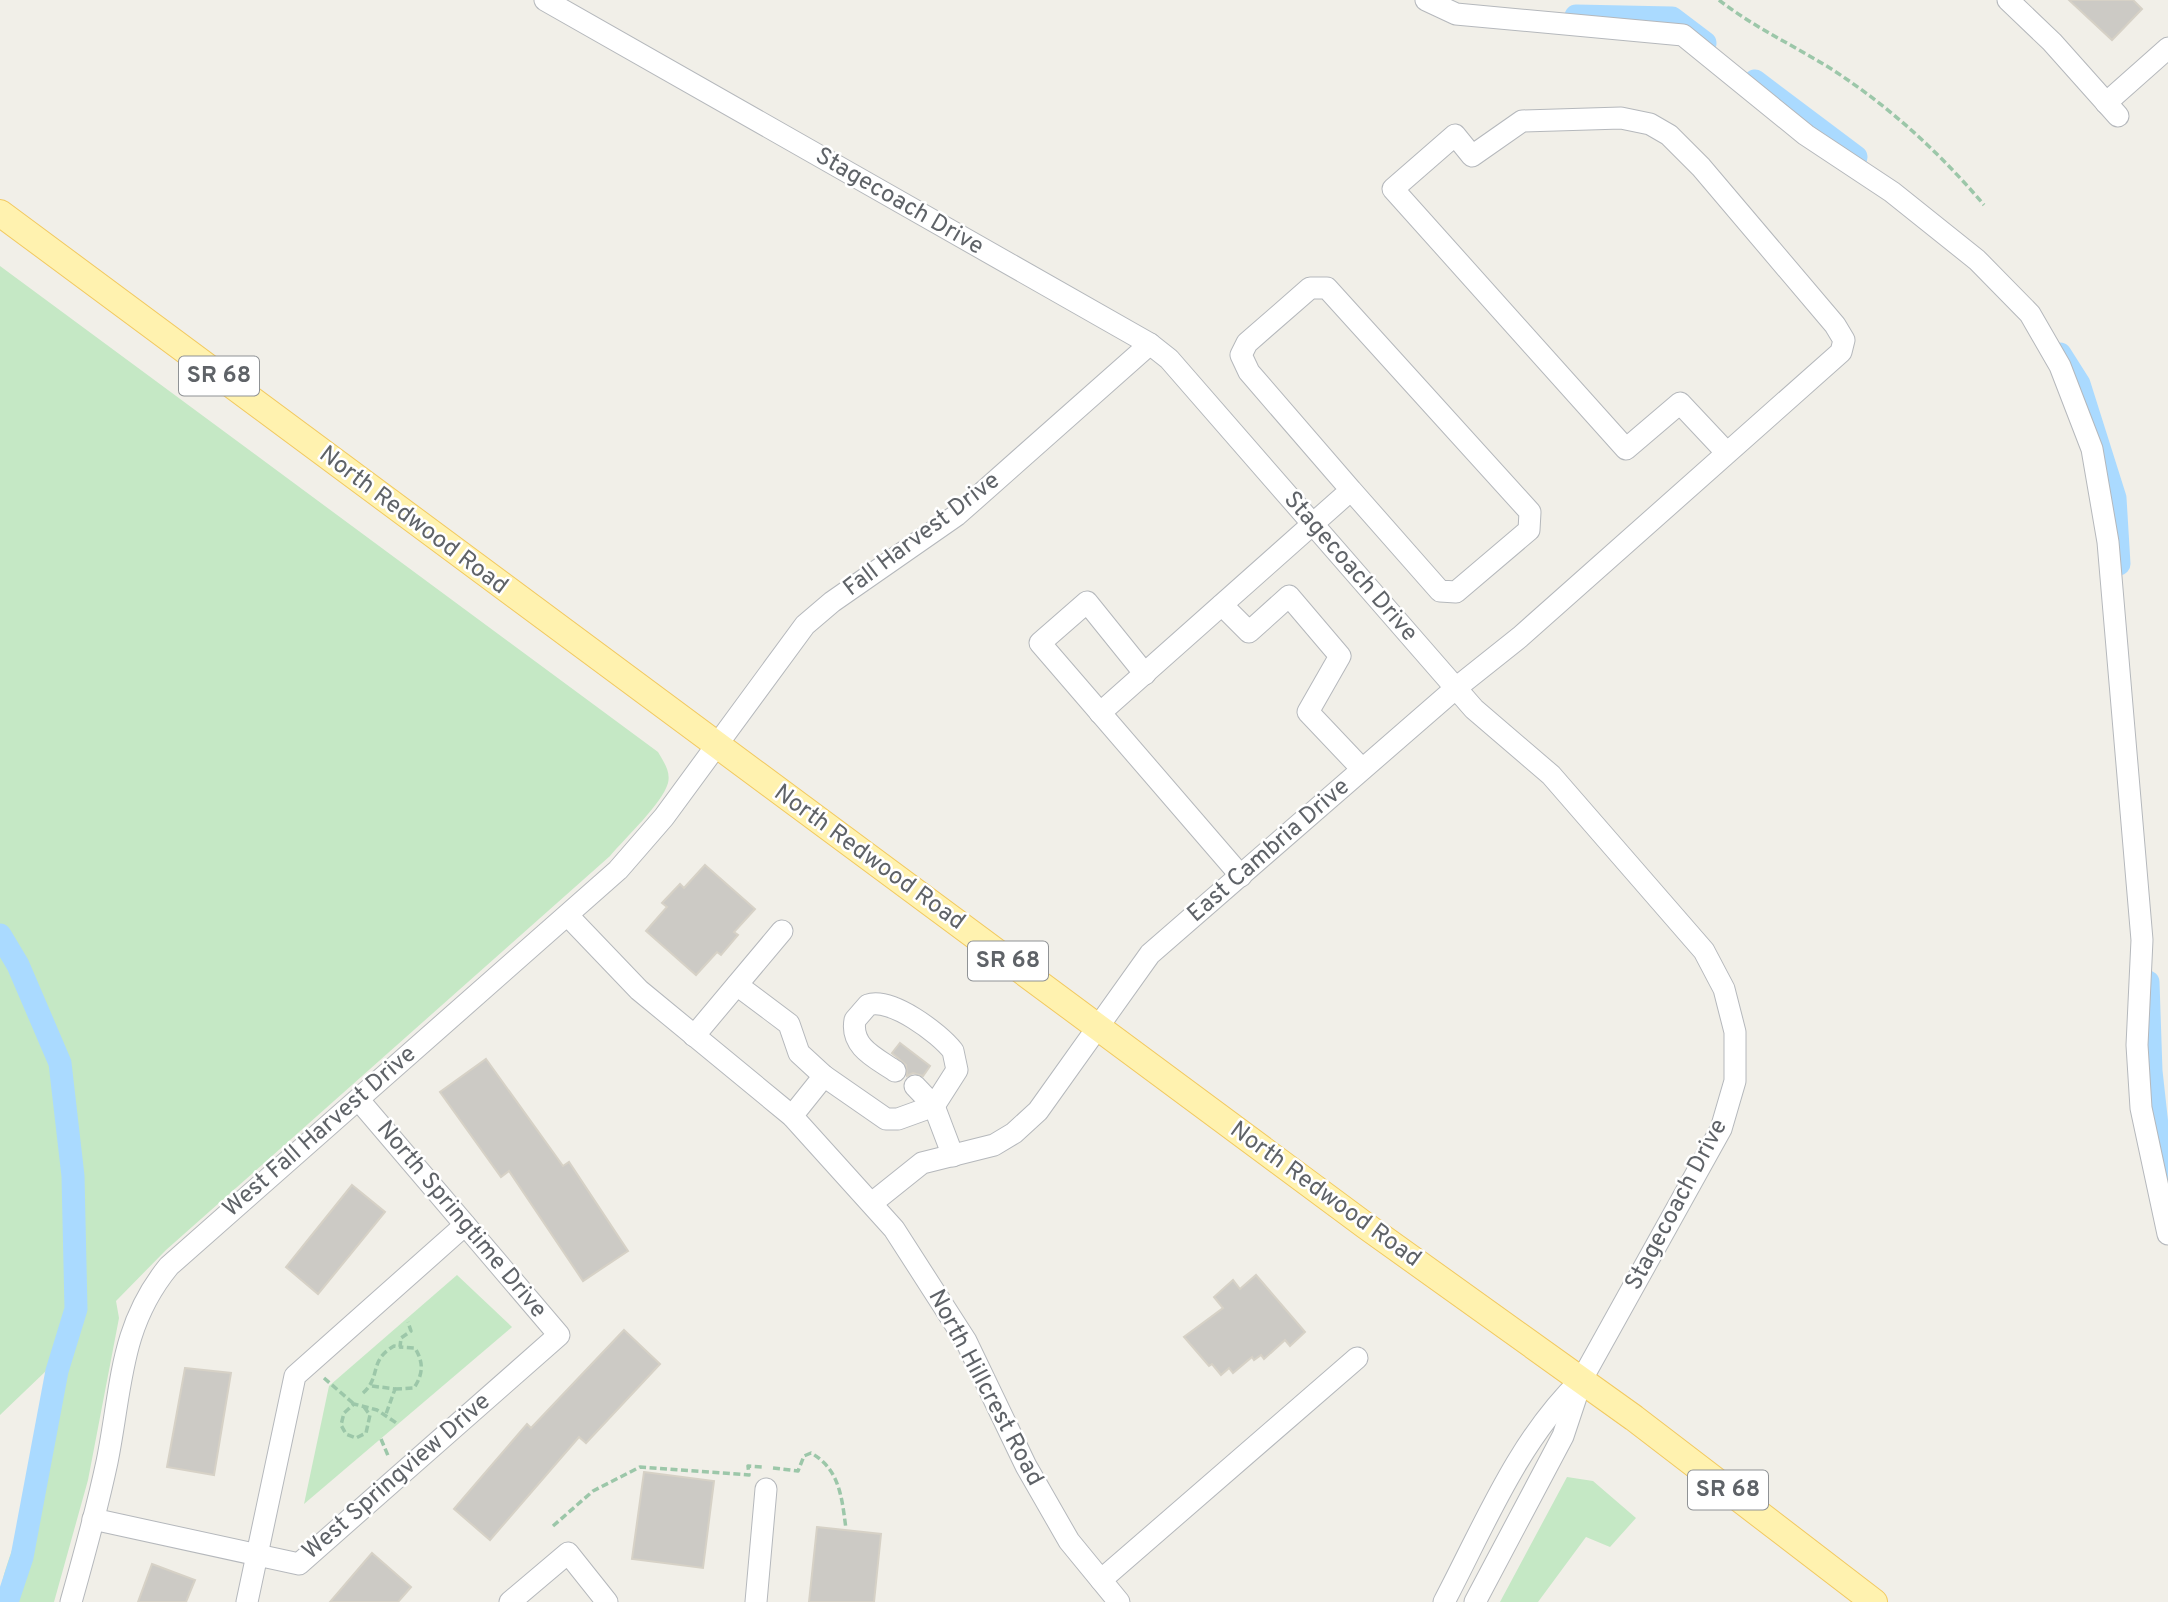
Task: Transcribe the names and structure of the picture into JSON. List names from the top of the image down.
{
  "streets": {
    "main road": ["SR 68", "North Redwood Road"],
    "street": [
      "Stagecoach Drive",
      "Fall Harvest Drive",
      "East Cambria Drive",
      "West Fall Harvest Drive",
      "North Springtime Drive",
      "North Hillcrest Road",
      "West Springview Drive"
    ]
  },
  "crossings": [
    ["Stagecoach Drive", "North Redwood Road"],
    ["Stagecoach Drive", "Fall Harvest Drive"],
    ["Stagecoach Drive", "East Cambria Drive"],
    ["North Redwood Road", "Fall Harvest Drive"],
    ["North Redwood Road", "East Cambria Drive"],
    ["North Redwood Road", "West Fall Harvest Drive"],
    ["Fall Harvest Drive", "West Fall Harvest Drive"],
    ["East Cambria Drive", "North Hillcrest Road"],
    ["West Fall Harvest Drive", "West Springview Drive"],
    ["North Springtime Drive", "West Springview Drive"]
  ]
}
